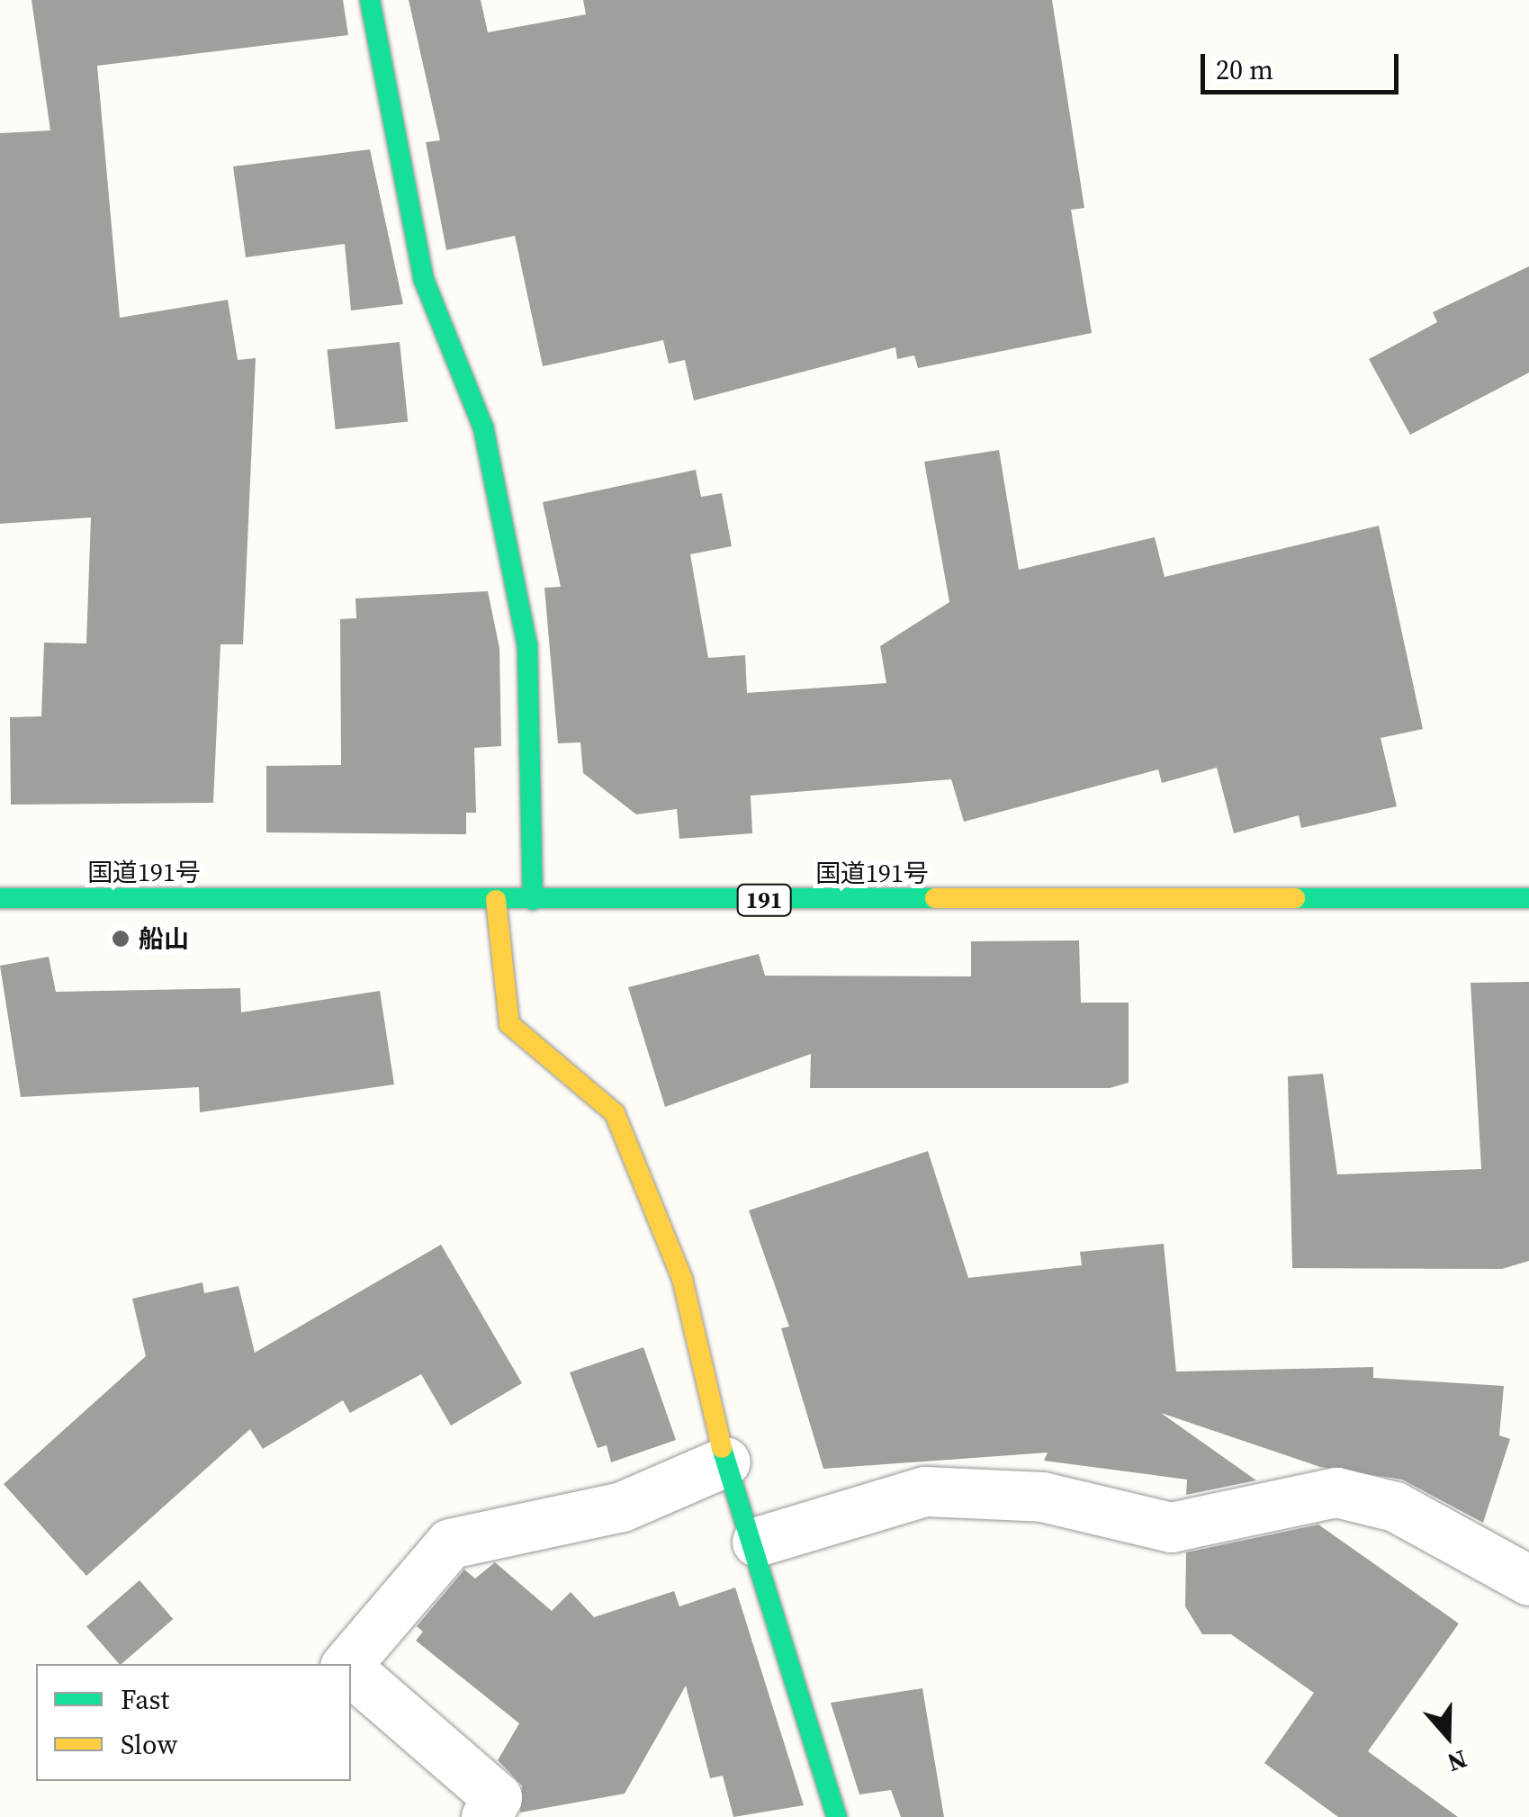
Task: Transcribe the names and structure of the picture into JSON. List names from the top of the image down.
{
  "streets": {
    "main road": ["国道191号", "191"]
  },
  "places": ["船山"],
  "legend": ["Fast", "Slow"],
  "scale_bar": "20 m",
  "north": "bottom"
}
